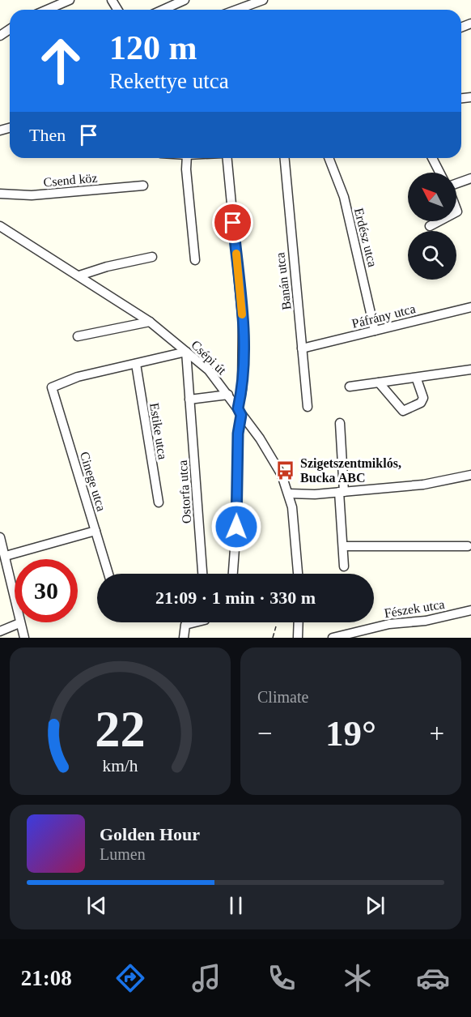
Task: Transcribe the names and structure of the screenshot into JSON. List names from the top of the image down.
{
  "streets": {
    "street": [
      "Csend köz",
      "Erdész utca",
      "Banán utca",
      "Páfrány utca",
      "Csépi út",
      "Estike utca",
      "Cinege utca",
      "Ostorfa utca",
      "Fészek utca"
    ]
  },
  "crossings": [
    ["Erdész utca", "Páfrány utca"],
    ["Banán utca", "Páfrány utca"],
    ["Csépi út", "Ostorfa utca"],
    ["Estike utca", "Cinege utca"]
  ],
  "places": {
    "bus stop": ["Szigetszentmiklós, Bucka ABC"]
  },
  "north": "top left",
  "page": {
    "turn": ["120 m", "Rekettye utca"],
    "then": "Then",
    "limit": "30",
    "trip": "21:09 · 1 min · 330 m",
    "tile": "Climate",
    "heat": ["−", "19°", "+"],
    "song": ["Golden Hour", "Lumen"],
    "tabs": "21:08",
    "gauge": ["22", "km/h"]
  }
}
